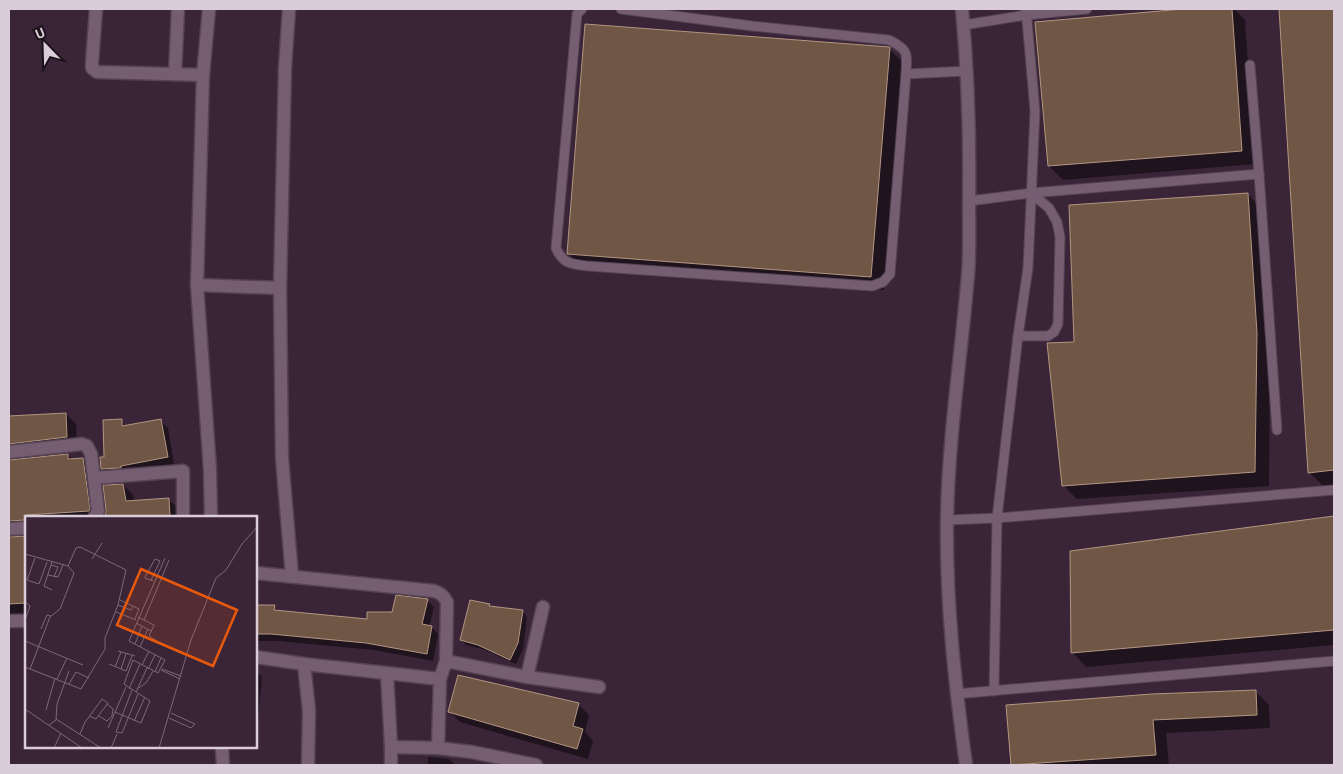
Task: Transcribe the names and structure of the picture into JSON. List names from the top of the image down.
{
  "north": "top left"
}
